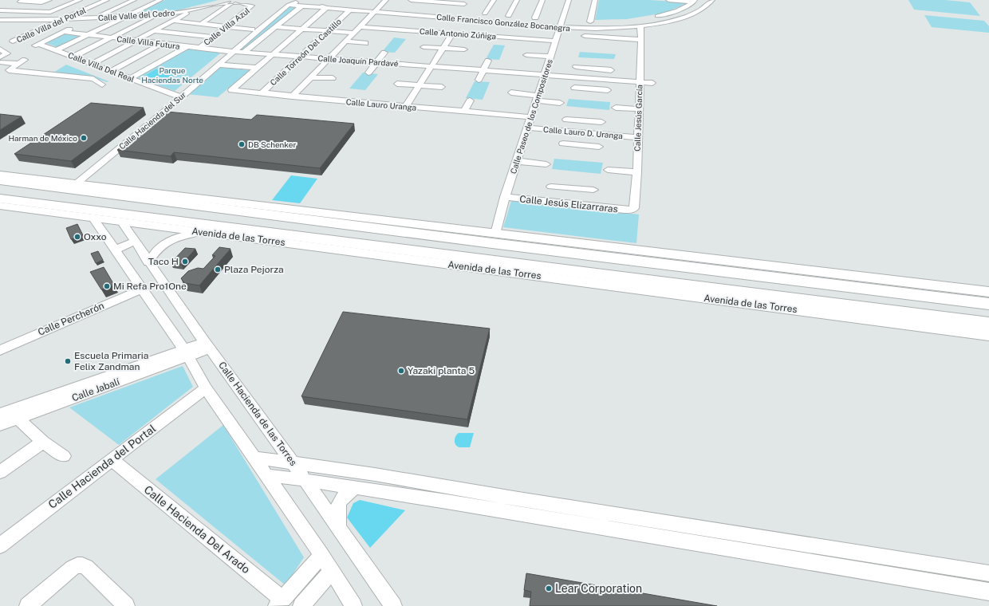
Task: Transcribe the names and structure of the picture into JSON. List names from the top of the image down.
{
  "streets": {
    "highway": ["Avenida de las Torres"],
    "street": [
      "Calle Valle del Cedro",
      "Calle Francisco González Bocanegra",
      "Calle Villa del Portal",
      "Calle Villa Azul",
      "Calle Antonio Zúñiga",
      "Calle Villa Futura",
      "Calle Torreón Del Castillo",
      "Calle Joaquín Pardavé",
      "Calle Villa Del Real",
      "Calle Lauro Uranga",
      "Calle Paseo de los Compositores",
      "Calle Jesús García",
      "Calle Hacienda del Sur",
      "Calle Lauro D. Uranga",
      "Calle Jesús Elizarraras",
      "Calle Percherón",
      "Calle Jabalí",
      "Calle Hacienda de las Torres",
      "Calle Hacienda del Portal",
      "Calle Hacienda Del Arado"
    ]
  },
  "crossings": [
    ["Calle Valle del Cedro", "Calle Villa del Portal"],
    ["Calle Valle del Cedro", "Calle Villa Azul"],
    ["Calle Francisco González Bocanegra", "Calle Antonio Zúñiga"],
    ["Calle Francisco González Bocanegra", "Calle Torreón Del Castillo"],
    ["Calle Francisco González Bocanegra", "Calle Paseo de los Compositores"],
    ["Calle Francisco González Bocanegra", "Calle Jesús García"],
    ["Calle Francisco González Bocanegra", "Calle Hacienda del Sur"],
    ["Calle Villa Azul", "Calle Villa Futura"],
    ["Calle Antonio Zúñiga", "Calle Paseo de los Compositores"],
    ["Calle Villa Futura", "Calle Joaquín Pardavé"],
    ["Calle Villa Futura", "Calle Villa Del Real"],
    ["Calle Villa Futura", "Calle Hacienda del Sur"],
    ["Calle Torreón Del Castillo", "Calle Joaquín Pardavé"],
    ["Calle Torreón Del Castillo", "Calle Lauro Uranga"],
    ["Calle Joaquín Pardavé", "Calle Paseo de los Compositores"],
    ["Calle Joaquín Pardavé", "Calle Jesús García"],
    ["Calle Joaquín Pardavé", "Calle Hacienda del Sur"],
    ["Calle Villa Del Real", "Calle Hacienda del Sur"],
    ["Calle Lauro Uranga", "Calle Paseo de los Compositores"],
    ["Calle Paseo de los Compositores", "Calle Lauro D. Uranga"],
    ["Calle Paseo de los Compositores", "Calle Jesús Elizarraras"],
    ["Calle Jesús García", "Calle Lauro D. Uranga"],
    ["Calle Jesús García", "Calle Jesús Elizarraras"],
    ["Avenida de las Torres", "Calle Hacienda de las Torres"],
    ["Calle Jabalí", "Calle Hacienda de las Torres"],
    ["Calle Hacienda del Portal", "Calle Hacienda Del Arado"]
  ],
  "parks": ["Parque Haciendas Norte"],
  "places": [
    "Harman de México",
    "DB Schenker",
    "Oxxo",
    "Taco H",
    "Plaza Pejorza",
    "Mi Refa Pro1One",
    "Escuela Primaria Felix Zandman",
    "Yazaki planta 5",
    "Lear Corporation"
  ]
}
